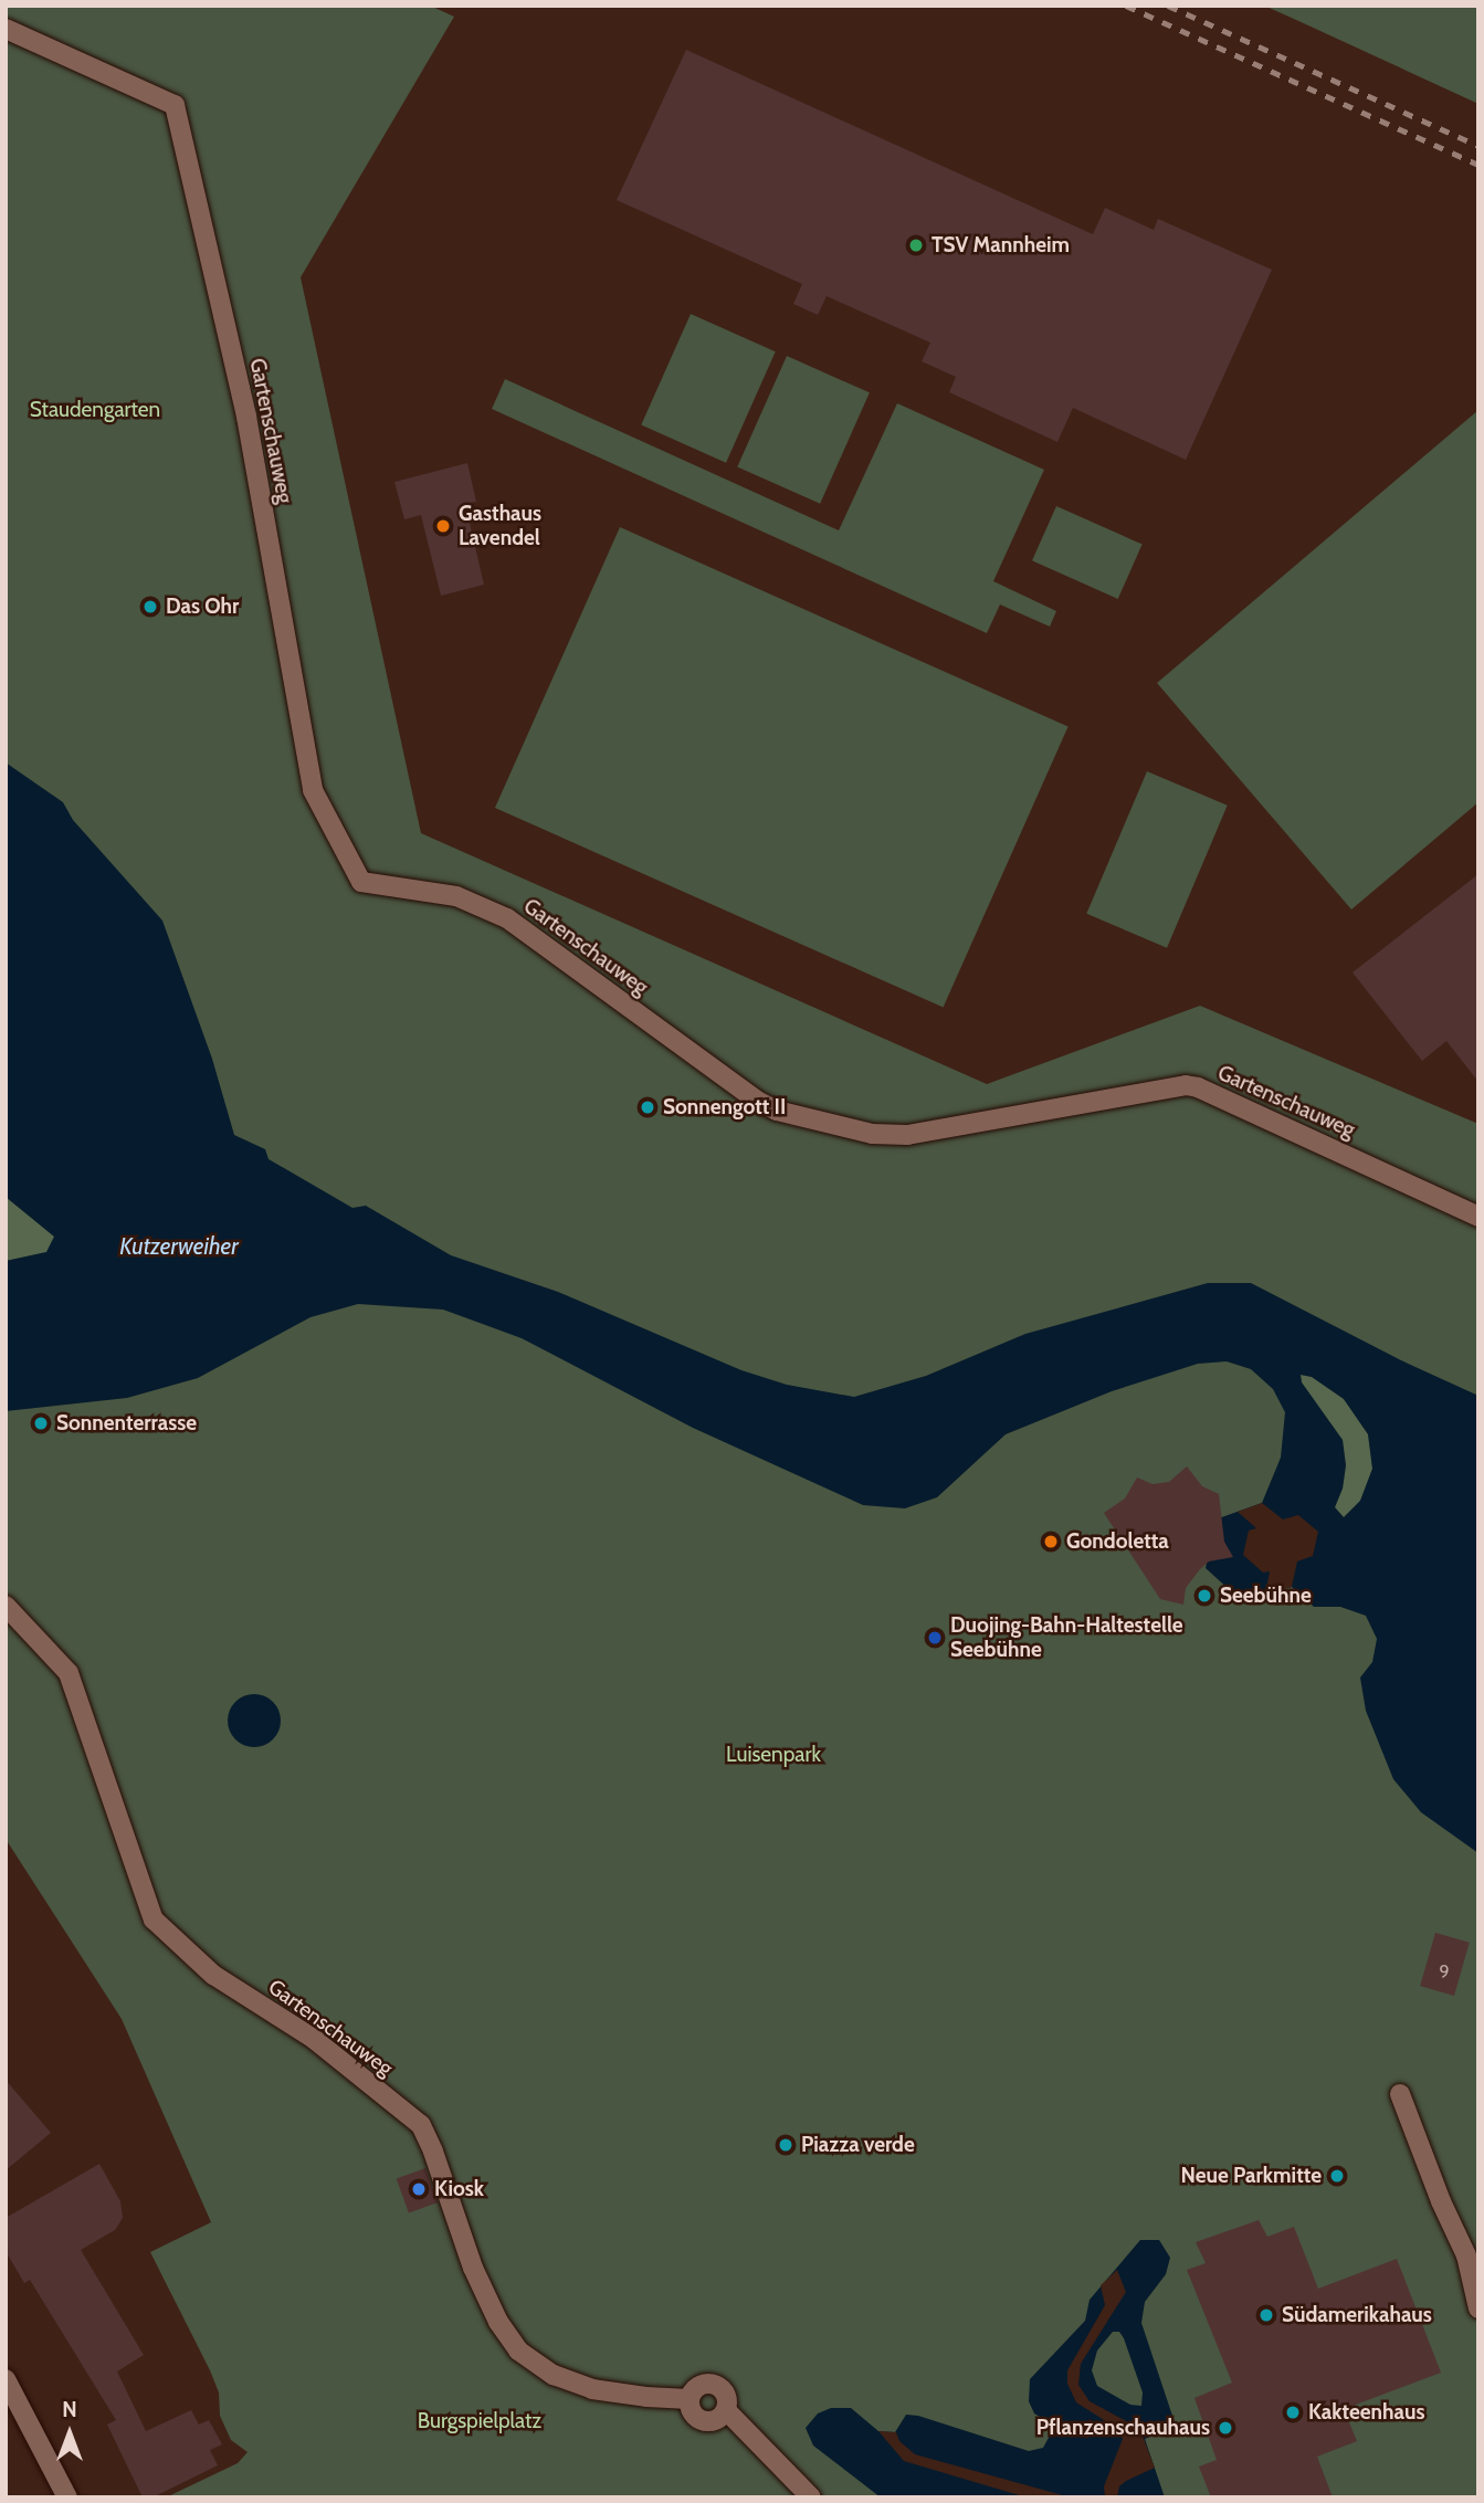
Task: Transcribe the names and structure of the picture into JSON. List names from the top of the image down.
{
  "streets": {
    "street": ["Gartenschauweg"]
  },
  "water": ["Kutzerweiher"],
  "parks": ["Staudengarten", "Luisenpark", "Burgspielplatz"],
  "places": [
    "TSV Mannheim",
    "Gasthaus Lavendel",
    "Das Ohr",
    "Sonnengott II",
    "Sonnenterrasse",
    "Gondoletta",
    "Seebühne",
    "Duojing-Bahn-Haltestelle Seebühne",
    "Piazza verde",
    "Neue Parkmitte",
    "Kiosk",
    "Südamerikahaus",
    "Kakteenhaus",
    "Pflanzenschauhaus"
  ],
  "house_numbers": ["9"],
  "north": "top"
}
